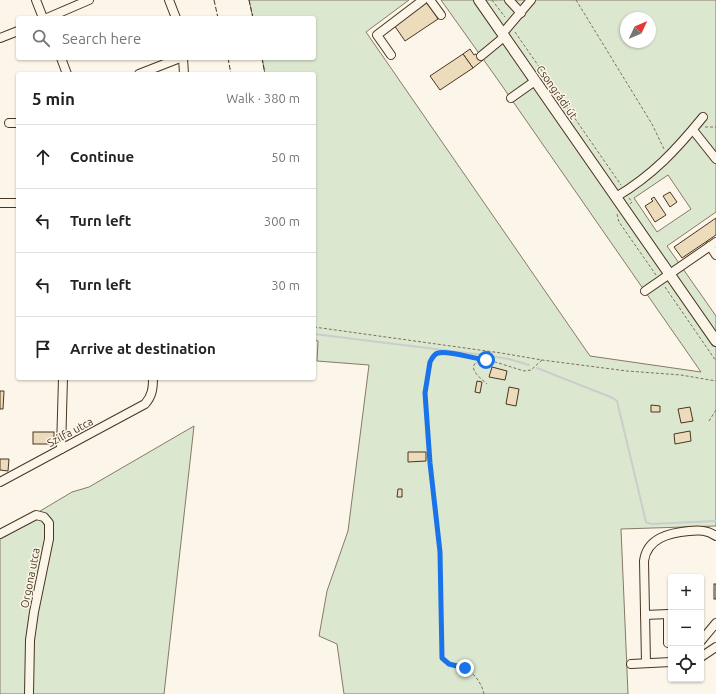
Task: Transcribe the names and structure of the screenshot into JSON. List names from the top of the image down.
{
  "streets": {
    "main road": ["Csongrádi út"],
    "street": ["Szilfa utca", "Orgona utca"]
  },
  "north": "top right",
  "page": {
    "search": "Search here",
    "heading": ["5 min", "Walk · 380 m"],
    "list": [
      ["Continue", "50 m"],
      ["Turn left", "300 m"],
      ["Turn left", "30 m"],
      "Arrive at destination"
    ],
    "map_buttons": ["+", "−"]
  }
}
